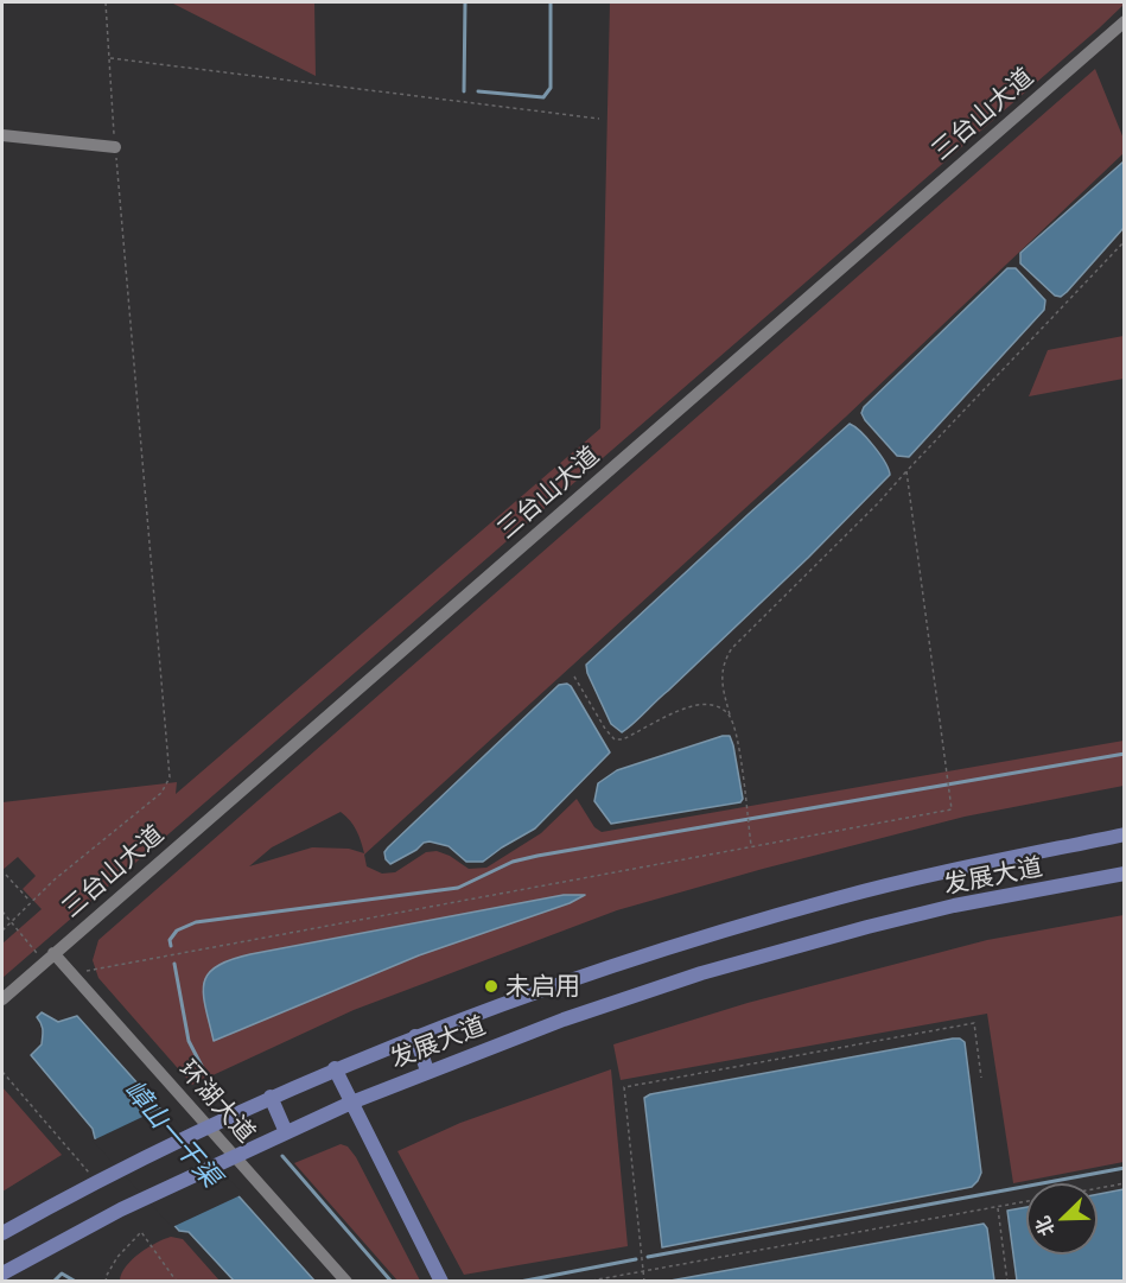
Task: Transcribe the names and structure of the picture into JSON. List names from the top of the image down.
{
  "streets": {
    "main road": ["发展大道"],
    "street": ["三台山大道", "环湖大道"]
  },
  "crossings": [
    ["三台山大道", "环湖大道"],
    ["发展大道", "环湖大道"]
  ],
  "water": ["嶂山一干渠"],
  "places": ["未启用"],
  "north": "bottom left"
}
